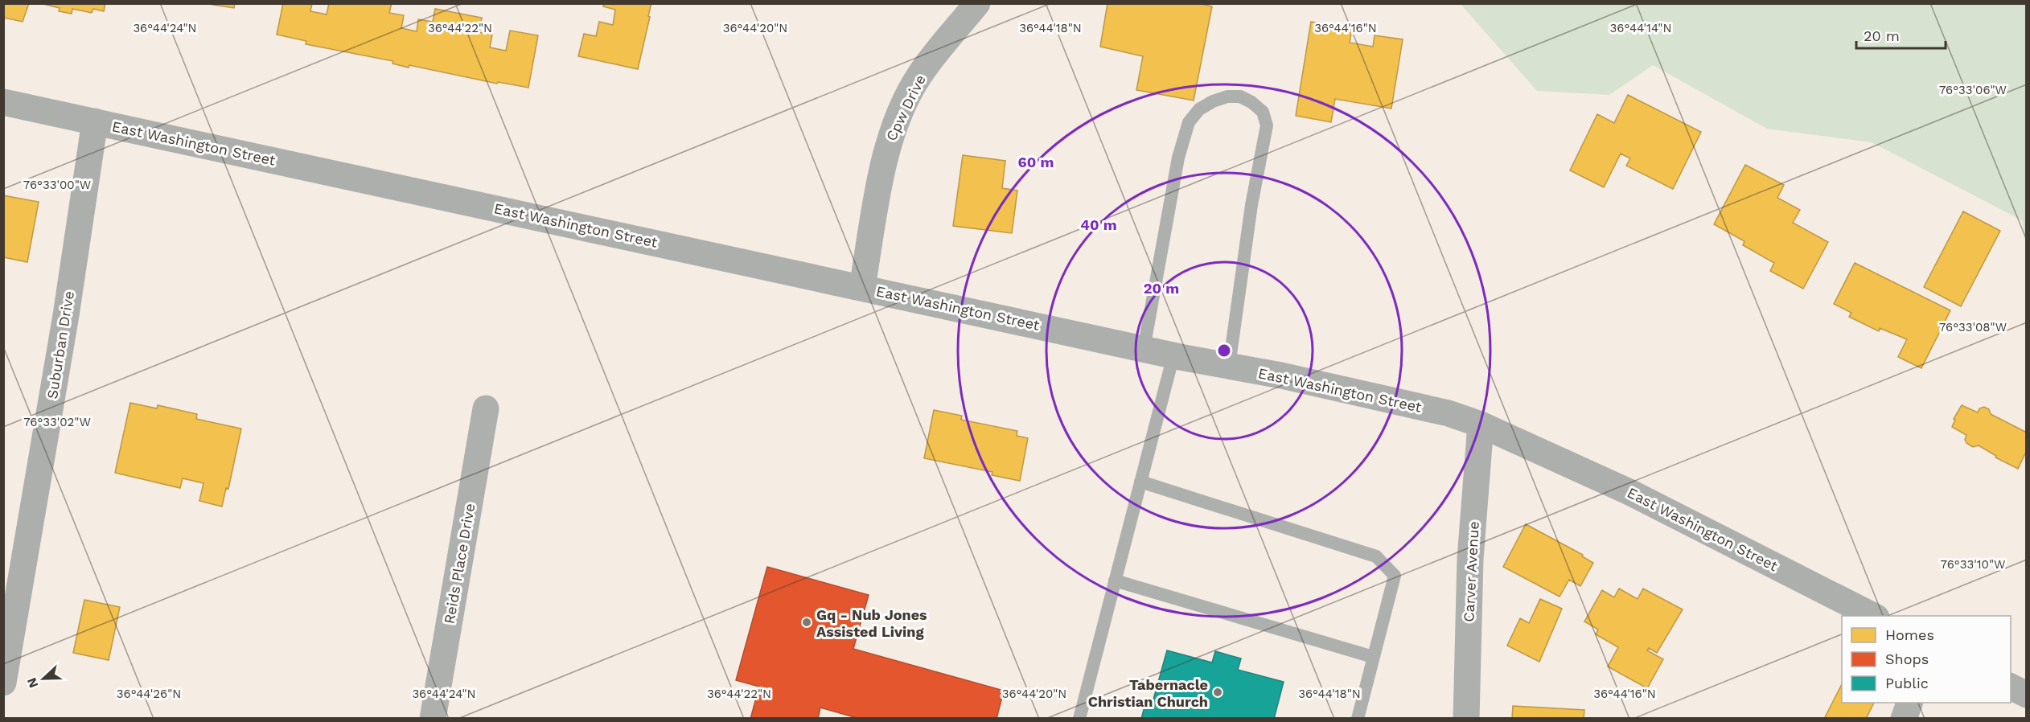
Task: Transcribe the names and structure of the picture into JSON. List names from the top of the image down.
{
  "streets": {
    "main road": ["East Washington Street", "Suburban Drive"],
    "street": ["Cpw Drive", "Reids Place Drive", "Carver Avenue"]
  },
  "crossings": [
    ["Cpw Drive", "East Washington Street"],
    ["East Washington Street", "Suburban Drive"],
    ["East Washington Street", "Carver Avenue"]
  ],
  "places": ["Gq - Nub Jones Assisted Living", "Tabernacle Christian Church"],
  "legend": ["Homes", "Shops", "Public"],
  "scale_bar": "20 m",
  "north": "left",
  "coordinates": [
    "36°44'24\"N",
    "36°44'22\"N",
    "36°44'20\"N",
    "36°44'18\"N",
    "36°44'16\"N",
    "36°44'14\"N",
    "76°33'06\"W",
    "76°33'00\"W",
    "76°33'08\"W",
    "76°33'02\"W",
    "76°33'10\"W",
    "36°44'26\"N"
  ],
  "rings": ["60 m", "40 m", "20 m"]
}
